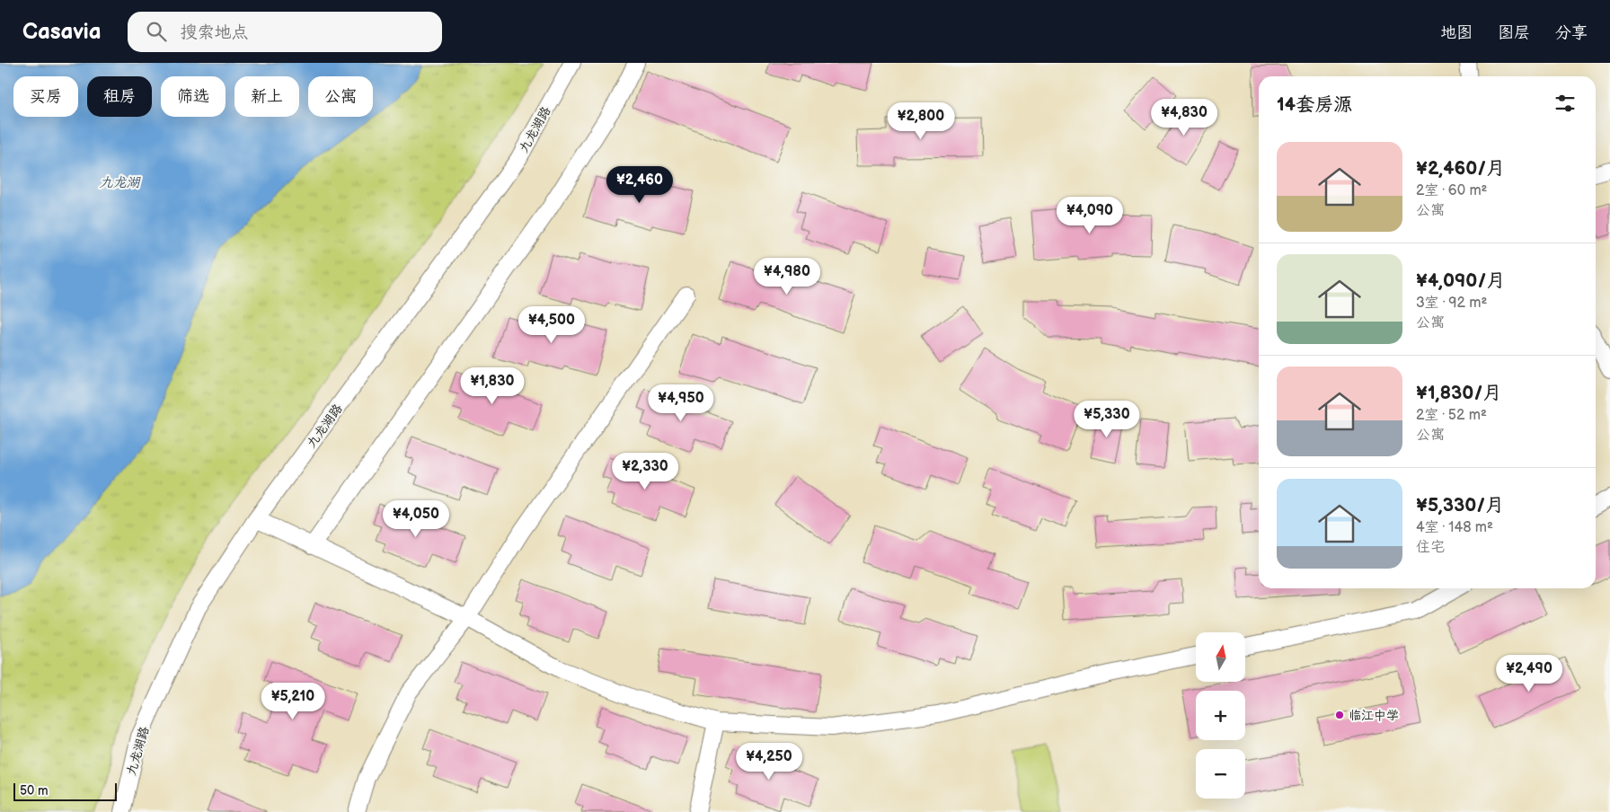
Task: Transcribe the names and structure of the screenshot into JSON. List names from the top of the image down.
{
  "streets": {
    "street": ["九龙湖路"]
  },
  "water": ["九龙湖"],
  "places": ["临江中学"],
  "scale_bar": "50 m",
  "north": "top",
  "page": {
    "header": "Casavia",
    "search": "搜索地点",
    "nav": ["地图", "图层", "分享"],
    "chip": [
      "买房",
      "租房",
      "筛选",
      "新上",
      "公寓"
    ],
    "heading": "14套房源",
    "price": [
      "¥4,830",
      "¥2,800",
      "¥2,460",
      "¥4,090",
      "¥4,980",
      "¥4,500",
      "¥1,830",
      "¥4,950",
      "¥5,330",
      "¥2,330",
      "¥4,050",
      "¥2,490",
      "¥5,210",
      "¥4,250"
    ],
    "list": [
      {
        "name": "¥2,460/月",
        "note": "2室 · 60 m² · 公寓"
      },
      {
        "name": "¥4,090/月",
        "note": "3室 · 92 m² · 公寓"
      },
      {
        "name": "¥1,830/月",
        "note": "2室 · 52 m² · 公寓"
      },
      {
        "name": "¥5,330/月",
        "note": "4室 · 148 m² · 住宅"
      }
    ],
    "map_buttons": ["+", "−"],
    "scale": "50 m"
  }
}
